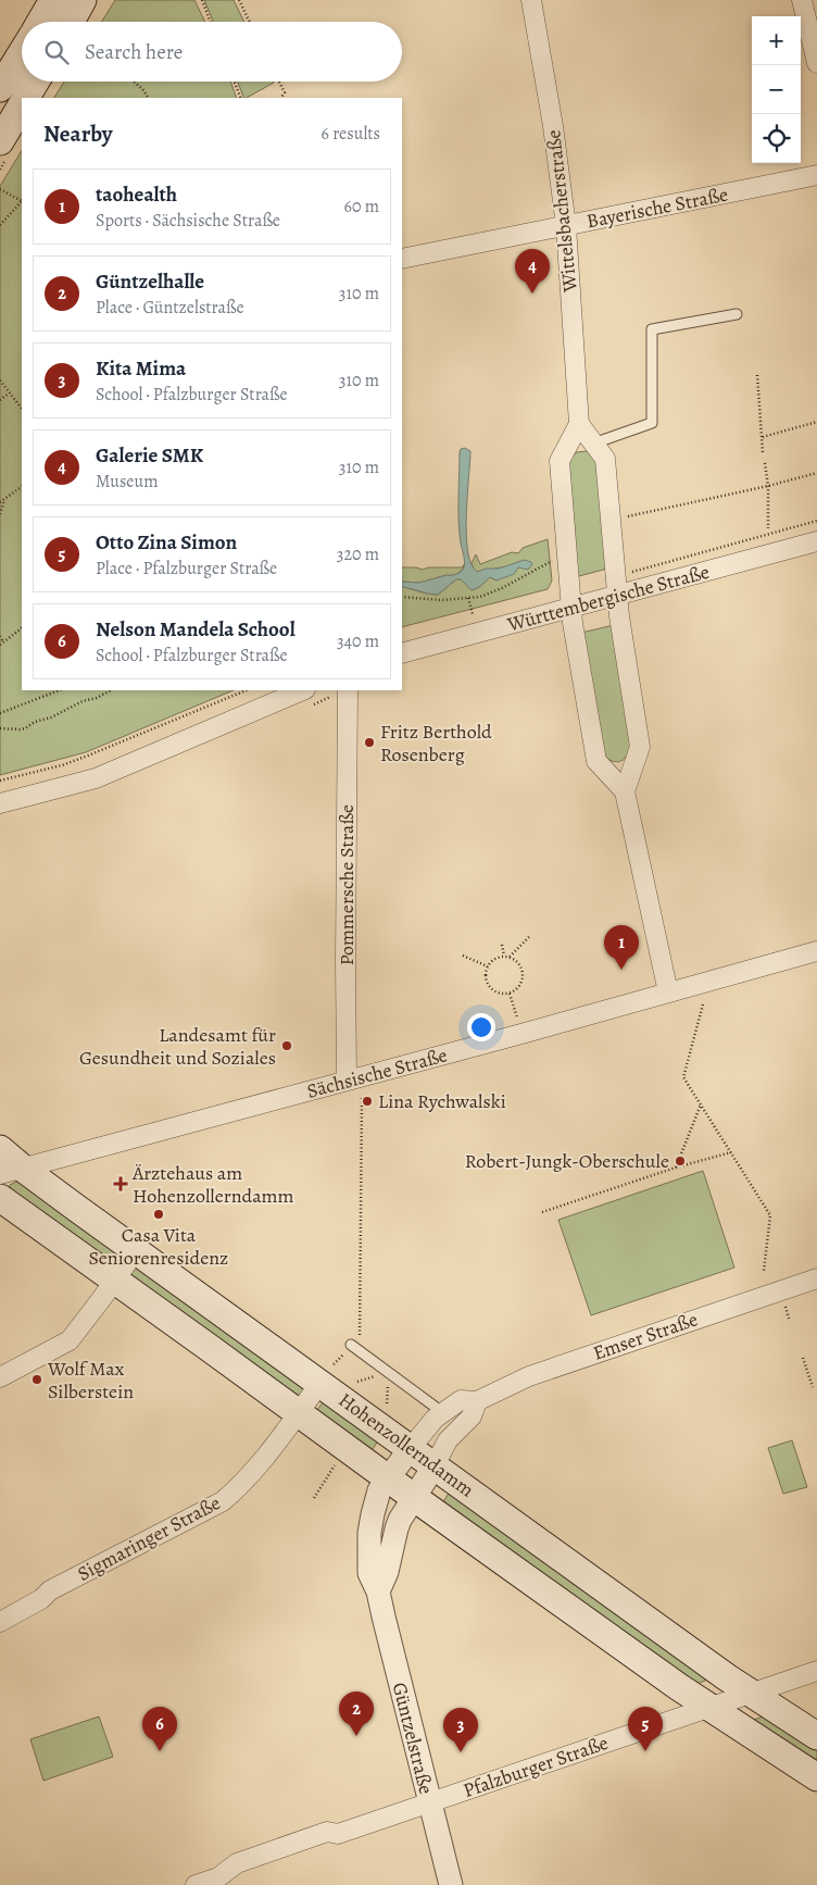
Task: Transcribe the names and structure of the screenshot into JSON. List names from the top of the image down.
{
  "streets": {
    "main road": ["Hohenzollerndamm"],
    "street": [
      "Bayerische Straße",
      "Wittelsbacherstraße",
      "Württembergische Straße",
      "Pommersche Straße",
      "Sächsische Straße",
      "Emser Straße",
      "Sigmaringer Straße",
      "Güntzelstraße",
      "Pfalzburger Straße"
    ]
  },
  "crossings": [
    ["Bayerische Straße", "Wittelsbacherstraße"],
    ["Pommersche Straße", "Sächsische Straße"],
    ["Sächsische Straße", "Hohenzollerndamm"],
    ["Emser Straße", "Hohenzollerndamm"],
    ["Emser Straße", "Güntzelstraße"],
    ["Hohenzollerndamm", "Sigmaringer Straße"],
    ["Hohenzollerndamm", "Güntzelstraße"],
    ["Hohenzollerndamm", "Pfalzburger Straße"],
    ["Güntzelstraße", "Pfalzburger Straße"]
  ],
  "places": {
    "other": [
      "Fritz Berthold Rosenberg",
      "Landesamt für Gesundheit und Soziales",
      "Lina Rychwalski",
      "Robert-Jungk-Oberschule",
      "Casa Vita Seniorenresidenz",
      "Wolf Max Silberstein"
    ],
    "health": ["Ärztehaus am Hohenzollerndamm"]
  },
  "page": {
    "map_buttons": ["+", "−"],
    "search": "Search here",
    "heading": ["Nearby", "6 results"],
    "list": [
      {
        "mark": "1",
        "name": "taohealth",
        "note": "Sports · Sächsische Straße",
        "value": "60 m"
      },
      {
        "mark": "2",
        "name": "Güntzelhalle",
        "note": "Place · Güntzelstraße",
        "value": "310 m"
      },
      {
        "mark": "3",
        "name": "Kita Mima",
        "note": "School · Pfalzburger Straße",
        "value": "310 m"
      },
      {
        "mark": "4",
        "name": "Galerie SMK",
        "note": "Museum",
        "value": "310 m"
      },
      {
        "mark": "5",
        "name": "Otto Zina Simon",
        "note": "Place · Pfalzburger Straße",
        "value": "320 m"
      },
      {
        "mark": "6",
        "name": "Nelson Mandela School",
        "note": "School · Pfalzburger Straße",
        "value": "340 m"
      }
    ],
    "pins": [
      "4",
      "1",
      "2",
      "5",
      "6",
      "3"
    ]
  }
}
